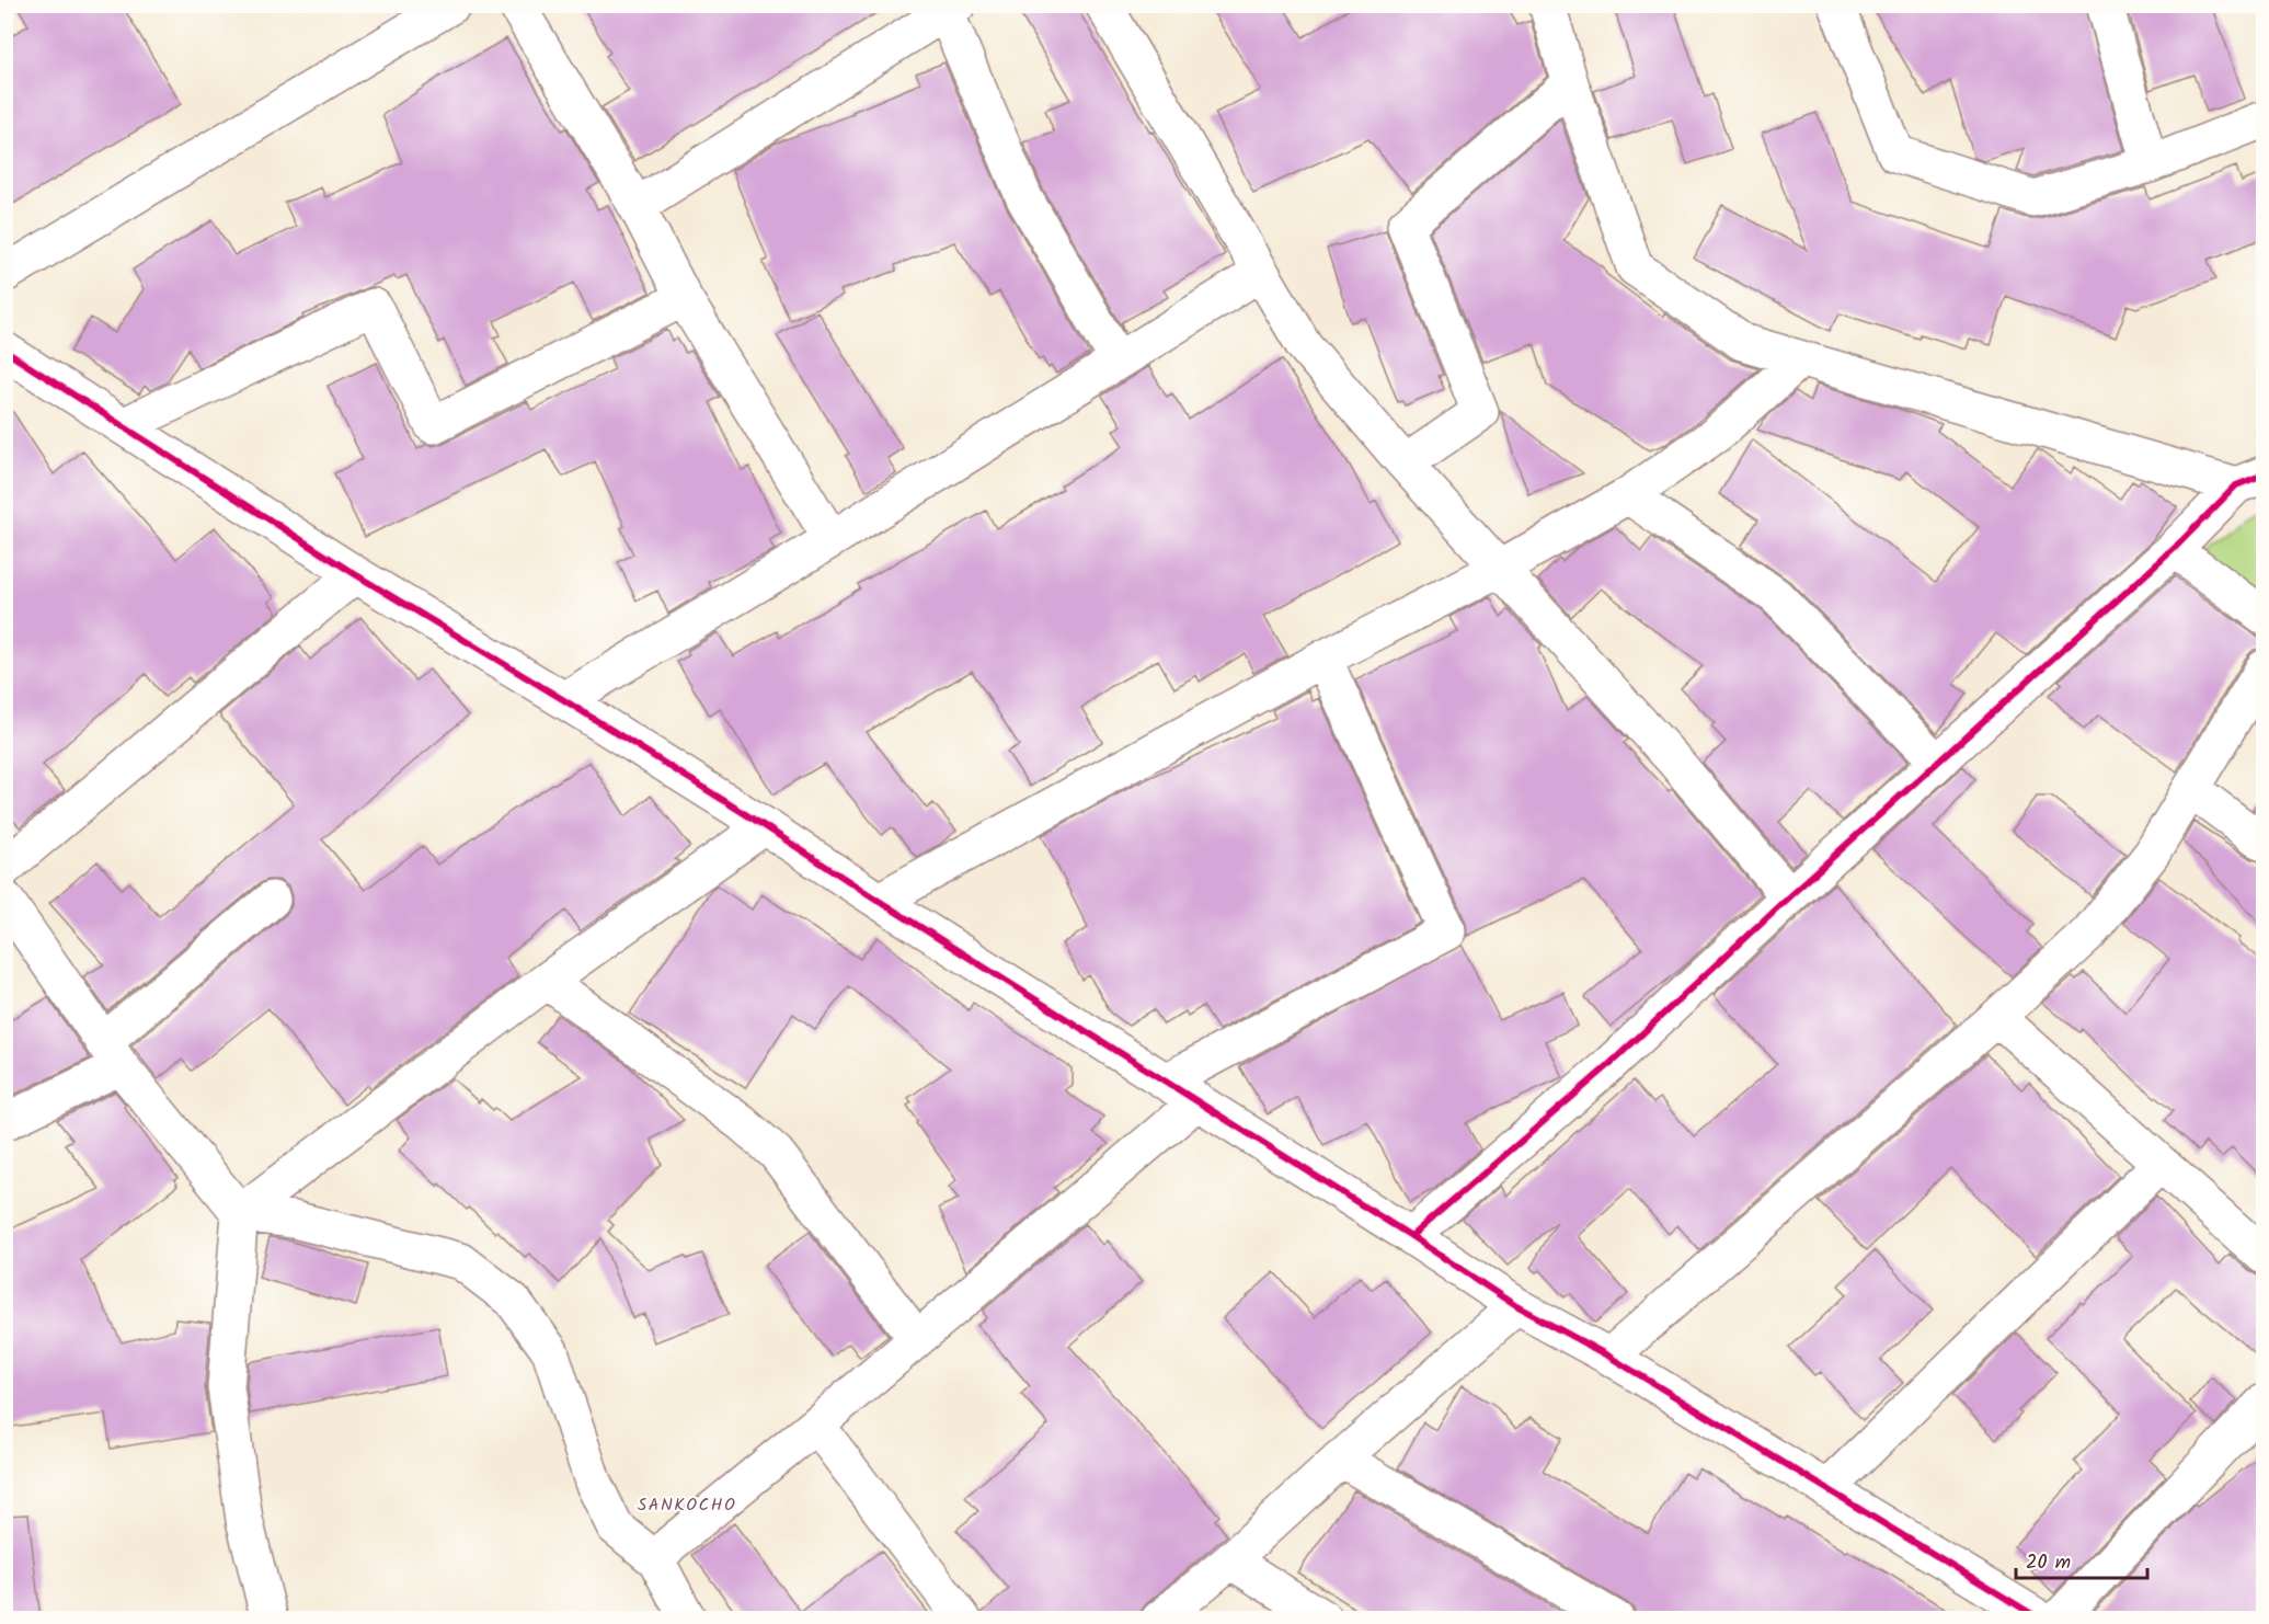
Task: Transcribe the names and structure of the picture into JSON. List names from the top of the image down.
{
  "districts": ["SANKOCHO"],
  "scale_bar": "20 m"
}
